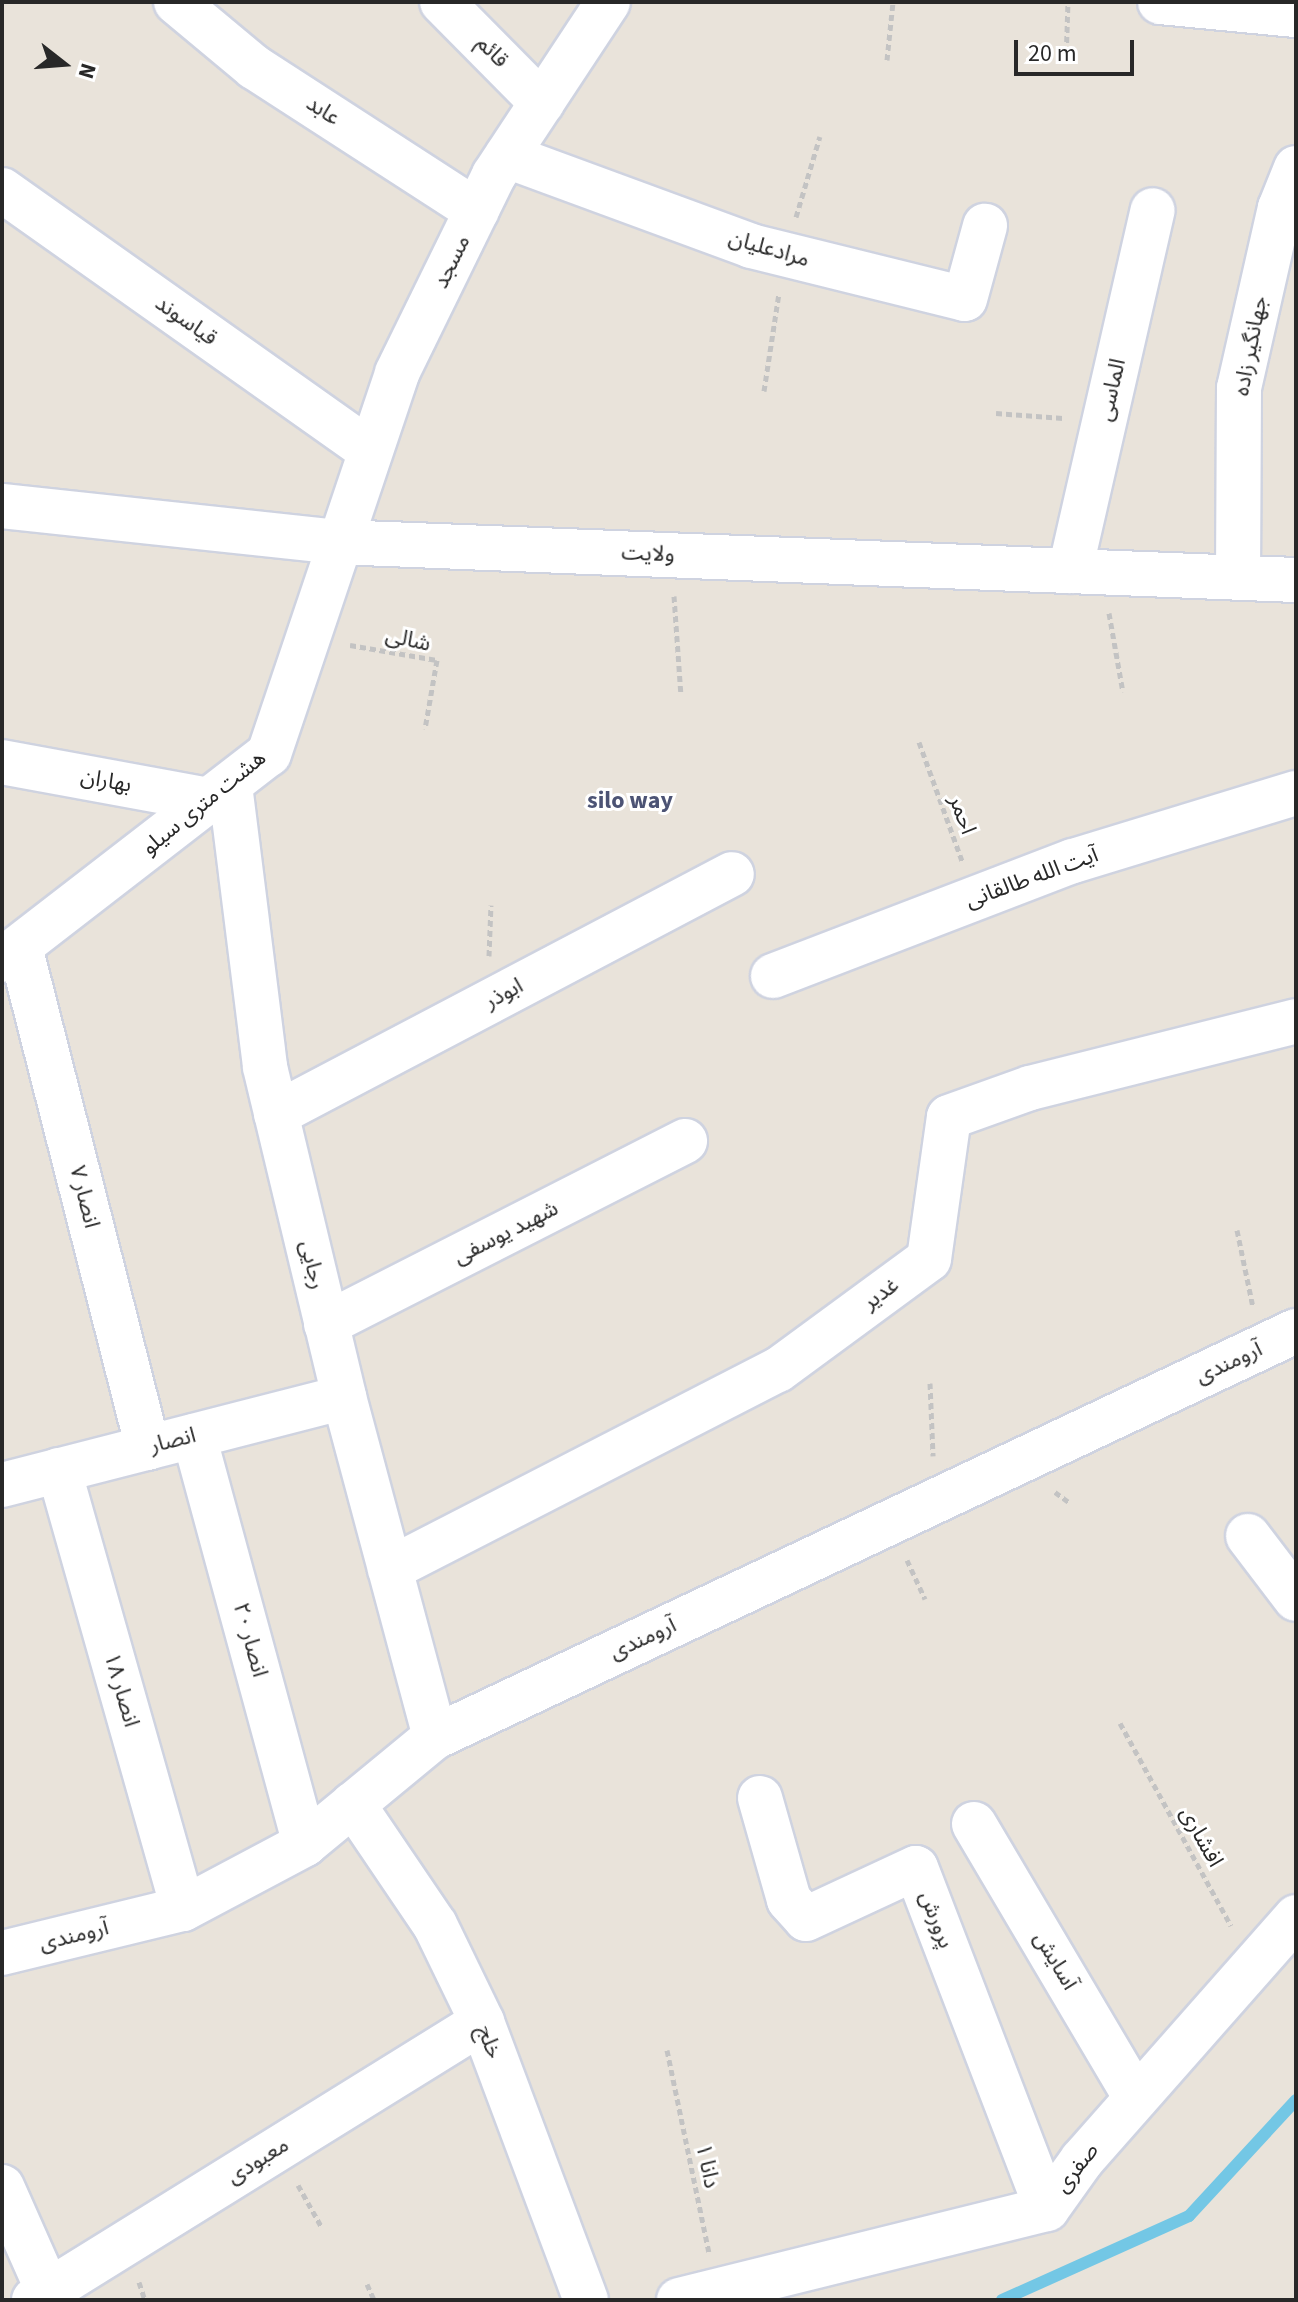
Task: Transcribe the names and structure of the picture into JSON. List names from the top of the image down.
{
  "streets": {
    "street": [
      "قائم",
      "عابد",
      "مرادعلیان",
      "مسجد",
      "قیاسوند",
      "جهانگیر زاده",
      "الماسی",
      "ولایت",
      "بهاران",
      "هشت متری سیلو",
      "آیت الله طالقانی",
      "ابوذر",
      "انصار ۷",
      "شهید یوسفی",
      "رجایی",
      "غدیر",
      "آرومندی",
      "انصار",
      "انصار ۲۰",
      "انصار ۱۸",
      "پرورش",
      "آسایش",
      "خلج",
      "معبودی",
      "صفری"
    ],
    "path": [
      "شالی",
      "احمر",
      "افشاری",
      "دانا ۱"
    ]
  },
  "crossings": [
    ["قائم", "مسجد"],
    ["عابد", "مسجد"],
    ["مرادعلیان", "مسجد"],
    ["مسجد", "قیاسوند"],
    ["مسجد", "ولایت"],
    ["مسجد", "هشت متری سیلو"],
    ["جهانگیر زاده", "ولایت"],
    ["الماسی", "ولایت"],
    ["ولایت", "هشت متری سیلو"],
    ["شالی", "هشت متری سیلو"],
    ["بهاران", "هشت متری سیلو"],
    ["بهاران", "رجایی"],
    ["هشت متری سیلو", "انصار ۷"],
    ["هشت متری سیلو", "رجایی"],
    ["احمر", "آیت الله طالقانی"],
    ["ابوذر", "رجایی"],
    ["انصار ۷", "انصار"],
    ["شهید یوسفی", "رجایی"],
    ["رجایی", "غدیر"],
    ["رجایی", "آرومندی"],
    ["رجایی", "انصار"],
    ["آرومندی", "انصار ۲۰"],
    ["آرومندی", "انصار ۱۸"],
    ["آرومندی", "خلج"],
    ["انصار", "انصار ۲۰"],
    ["انصار", "انصار ۱۸"],
    ["افشاری", "صفری"],
    ["پرورش", "صفری"],
    ["آسایش", "صفری"],
    ["خلج", "معبودی"],
    ["دانا ۱", "صفری"]
  ],
  "districts": ["silo way"],
  "scale_bar": "20 m",
  "north": "right"
}
